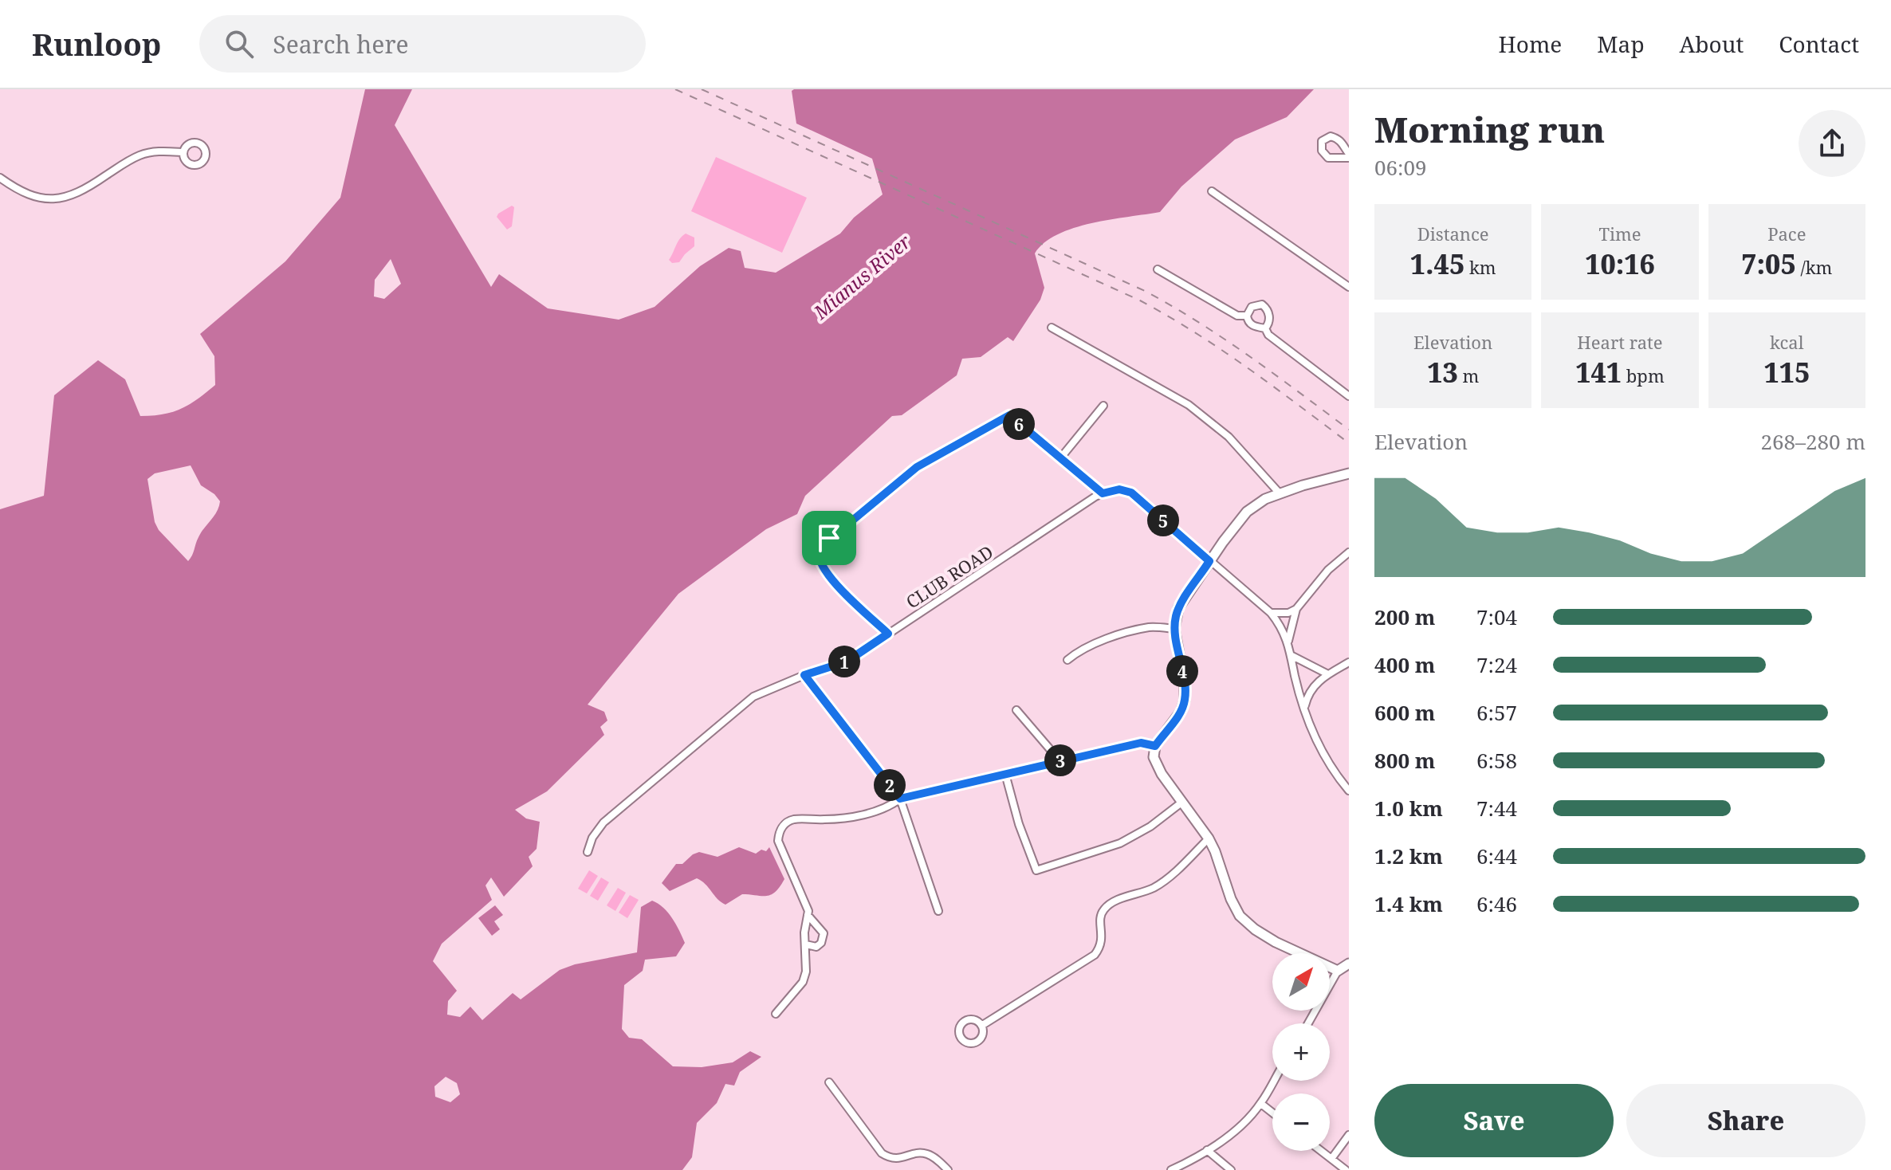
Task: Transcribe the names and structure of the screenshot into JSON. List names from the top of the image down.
{
  "streets": {
    "street": ["CLUB ROAD"]
  },
  "water": ["Mianus River"],
  "north": "top right",
  "page": {
    "header": "Runloop",
    "search": "Search here",
    "nav": [
      "Home",
      "Map",
      "About",
      "Contact"
    ],
    "heading": ["Morning run", "06:09"],
    "stats": [
      ["Distance", "1.45 km"],
      ["Time", "10:16"],
      ["Pace", "7:05 /km"],
      ["Elevation", "13 m"],
      ["Heart rate", "141 bpm"],
      ["kcal", "115"]
    ],
    "pins": [
      "6",
      "5",
      "1",
      "4",
      "3",
      "2"
    ],
    "chart": ["Elevation", "268–280 m"],
    "list": [
      {
        "name": "200 m",
        "note": "7:04"
      },
      {
        "name": "400 m",
        "note": "7:24"
      },
      {
        "name": "600 m",
        "note": "6:57"
      },
      {
        "name": "800 m",
        "note": "6:58"
      },
      {
        "name": "1.0 km",
        "note": "7:44"
      },
      {
        "name": "1.2 km",
        "note": "6:44"
      },
      {
        "name": "1.4 km",
        "note": "6:46"
      }
    ],
    "map_buttons": ["+", "−"],
    "buttons": ["Save", "Share"]
  }
}
